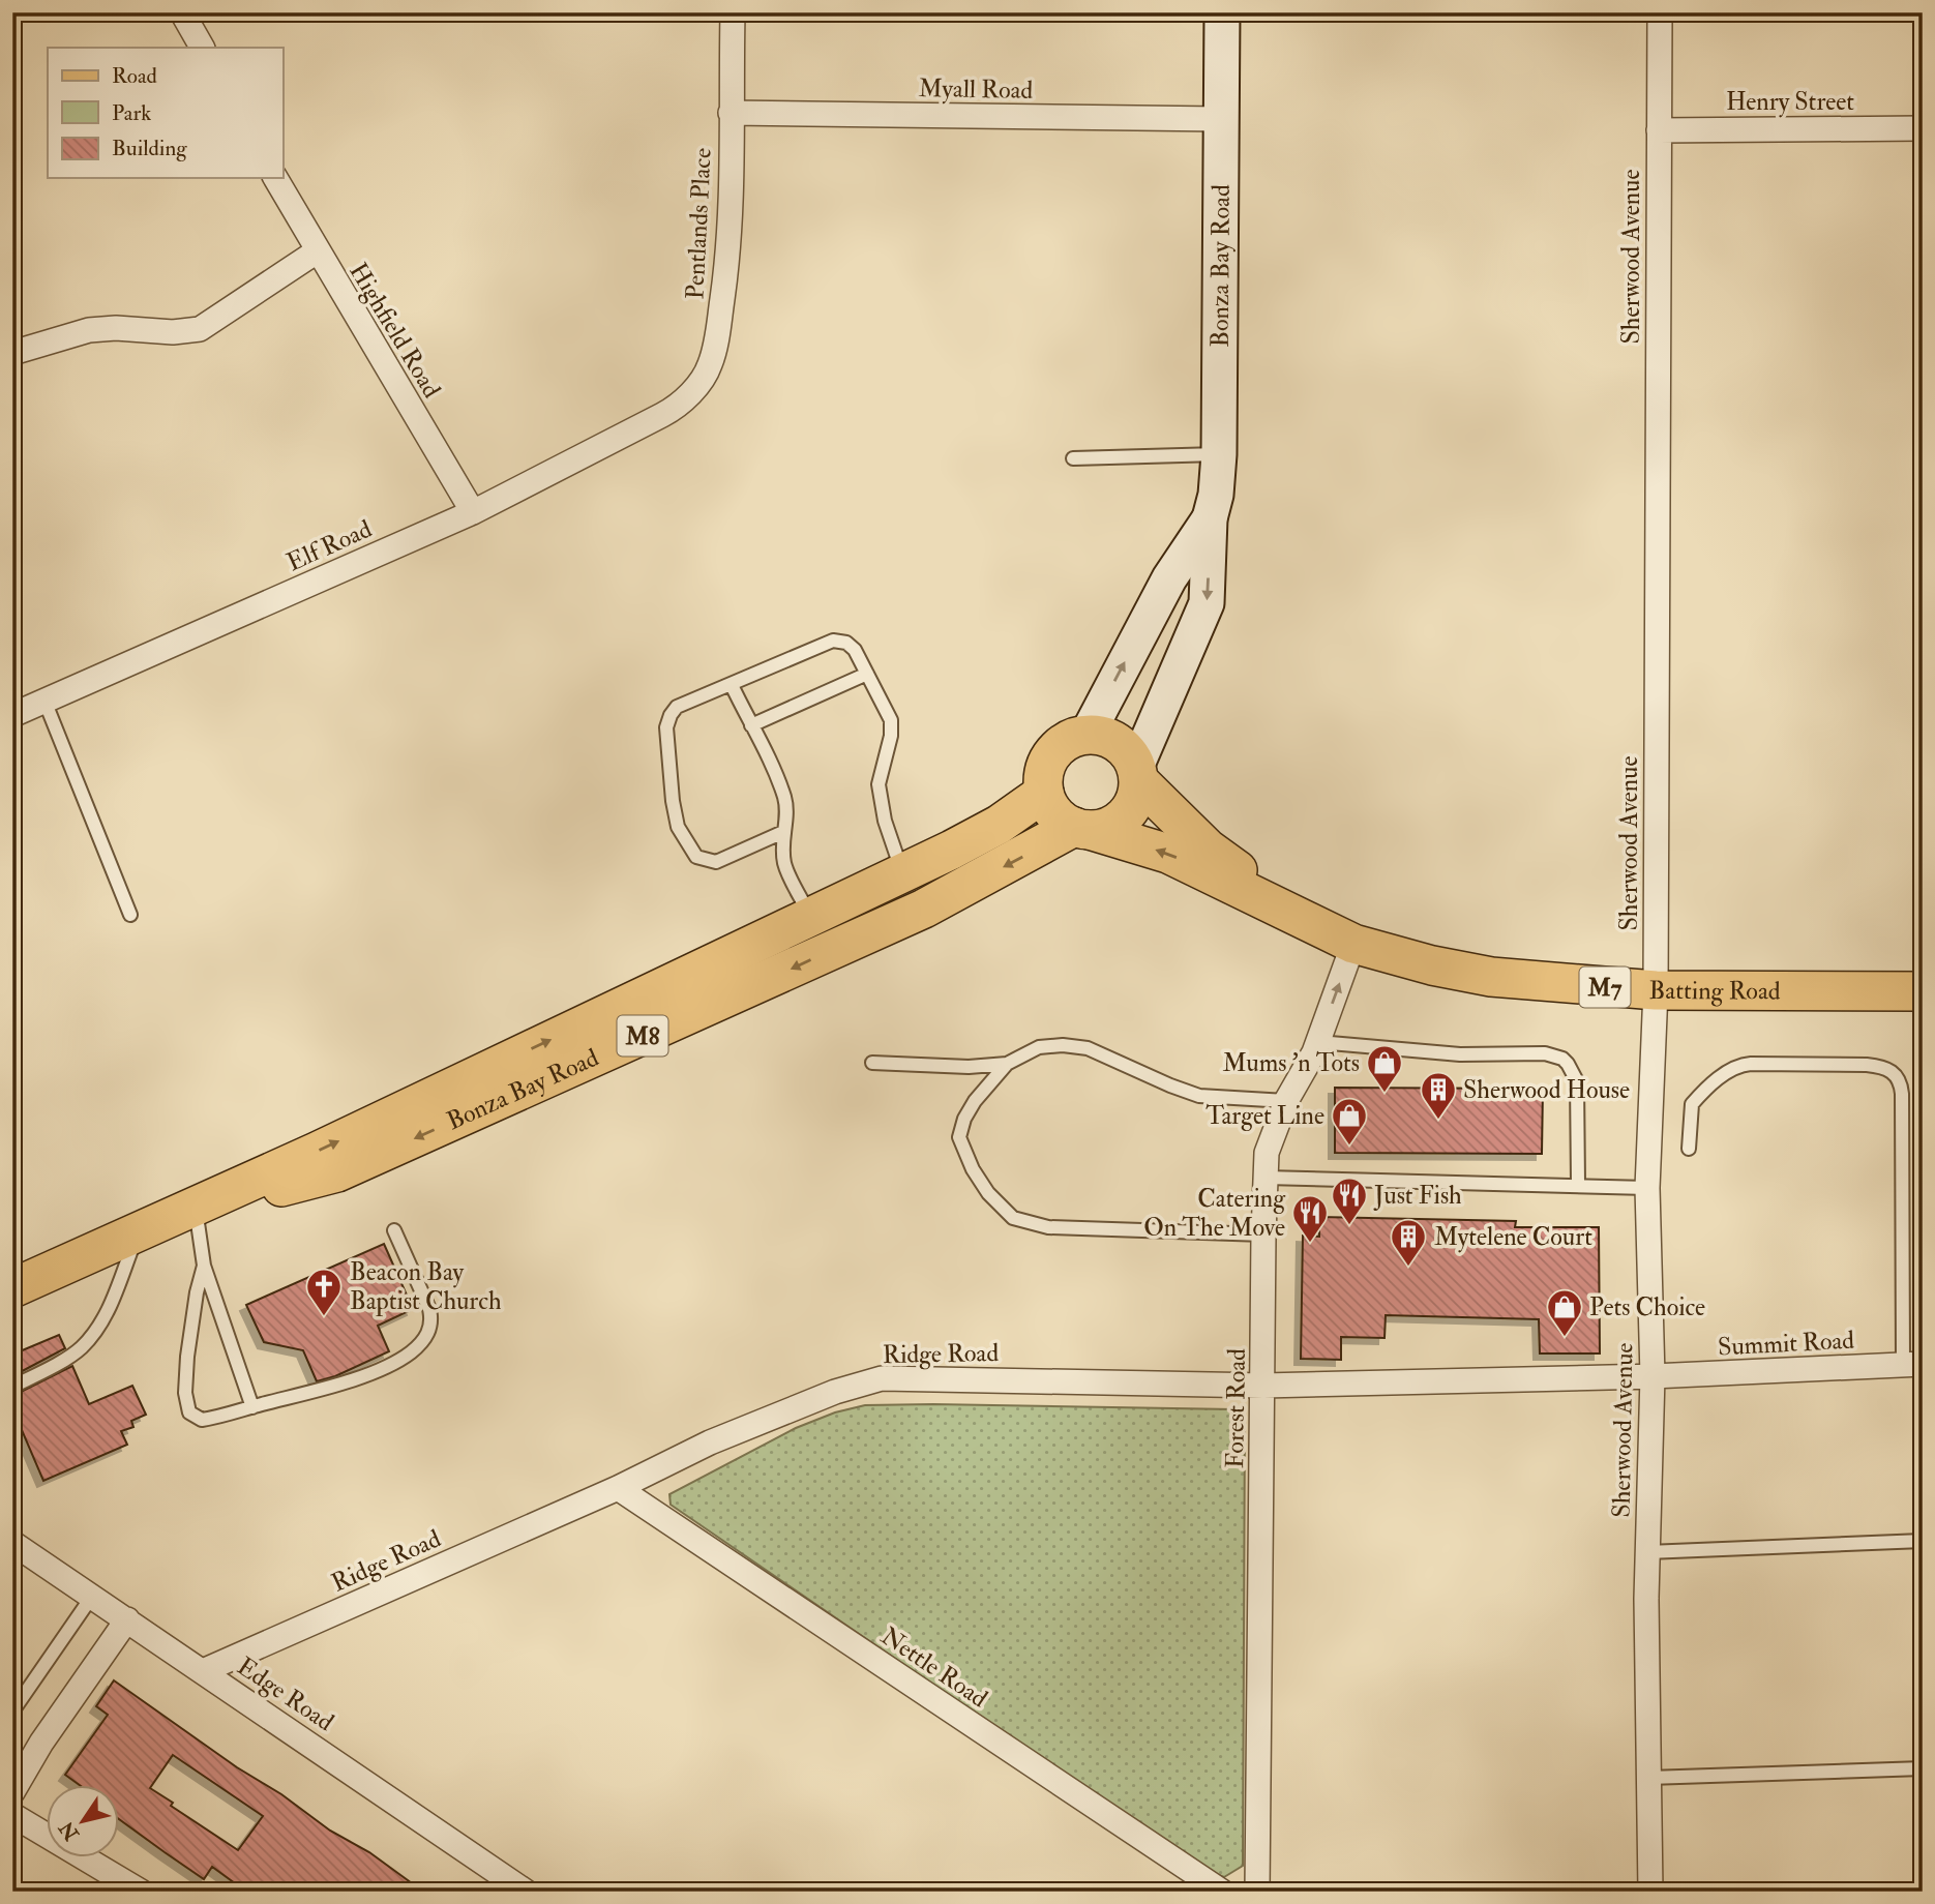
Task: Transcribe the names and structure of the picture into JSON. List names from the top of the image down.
{
  "streets": {
    "main road": [
      "Bonza Bay Road",
      "M7",
      "Batting Road",
      "M8"
    ],
    "street": [
      "Myall Road",
      "Henry Street",
      "Pentlands Place",
      "Sherwood Avenue",
      "Highfield Road",
      "Elf Road",
      "Summit Road",
      "Ridge Road",
      "Forest Road",
      "Nettle Road",
      "Edge Road"
    ]
  },
  "crossings": [
    ["Myall Road", "Pentlands Place"],
    ["Myall Road", "Bonza Bay Road"],
    ["Henry Street", "Sherwood Avenue"],
    ["Pentlands Place", "Elf Road"],
    ["Sherwood Avenue", "Batting Road"],
    ["Sherwood Avenue", "Summit Road"],
    ["Sherwood Avenue", "Ridge Road"],
    ["Bonza Bay Road", "Batting Road"],
    ["Highfield Road", "Elf Road"],
    ["Batting Road", "Forest Road"],
    ["Summit Road", "Ridge Road"],
    ["Ridge Road", "Forest Road"],
    ["Ridge Road", "Nettle Road"],
    ["Ridge Road", "Edge Road"]
  ],
  "places": {
    "shop": ["Mums 'n Tots", "Target Line", "Pets Choice"],
    "building": ["Sherwood House", "Mytelene Court"],
    "restaurant": ["Just Fish", "Catering On The Move"],
    "church": ["Beacon Bay Baptist Church"]
  },
  "legend": ["Road", "Park", "Building"],
  "north": "bottom left"
}
